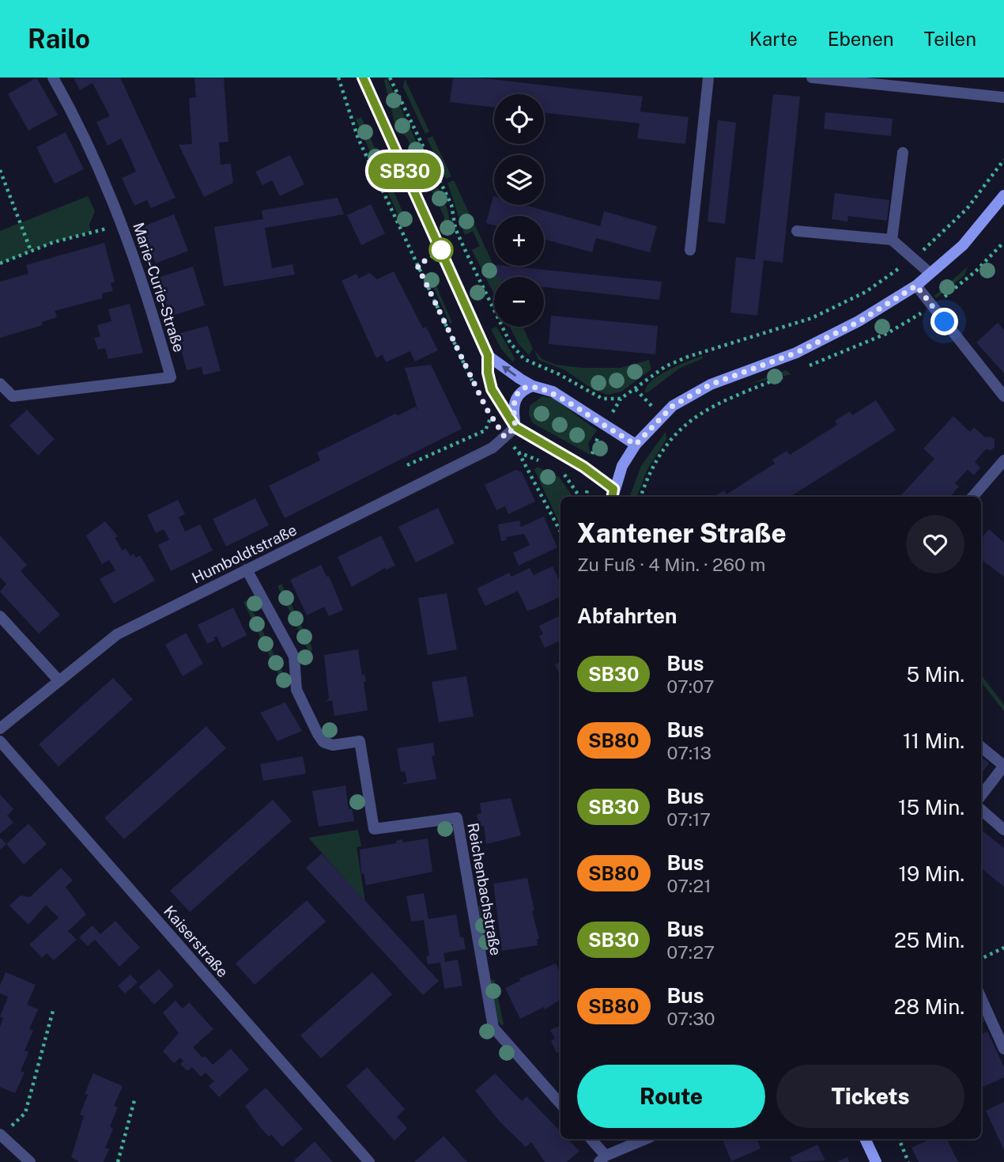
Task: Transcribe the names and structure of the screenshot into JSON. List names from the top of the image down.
{
  "streets": {
    "street": [
      "Marie-Curie-Straße",
      "Humboldtstraße",
      "Reichenbachstraße",
      "Kaiserstraße"
    ]
  },
  "crossings": [
    ["Humboldtstraße", "Reichenbachstraße"]
  ],
  "lines": ["bus line SB30"],
  "page": {
    "header": "Railo",
    "nav": ["Karte", "Ebenen", "Teilen"],
    "on_map": "SB30",
    "map_buttons": ["+", "−"],
    "heading": [
      ["Xantener Straße", "Zu Fuß · 4 Min. · 260 m"],
      "Abfahrten"
    ],
    "list": [
      {
        "mark": "SB30",
        "name": "Bus",
        "note": "07:07",
        "value": "5 Min."
      },
      {
        "mark": "SB80",
        "name": "Bus",
        "note": "07:13",
        "value": "11 Min."
      },
      {
        "mark": "SB30",
        "name": "Bus",
        "note": "07:17",
        "value": "15 Min."
      },
      {
        "mark": "SB80",
        "name": "Bus",
        "note": "07:21",
        "value": "19 Min."
      },
      {
        "mark": "SB30",
        "name": "Bus",
        "note": "07:27",
        "value": "25 Min."
      },
      {
        "mark": "SB80",
        "name": "Bus",
        "note": "07:30",
        "value": "28 Min."
      }
    ],
    "buttons": ["Route", "Tickets"]
  }
}
